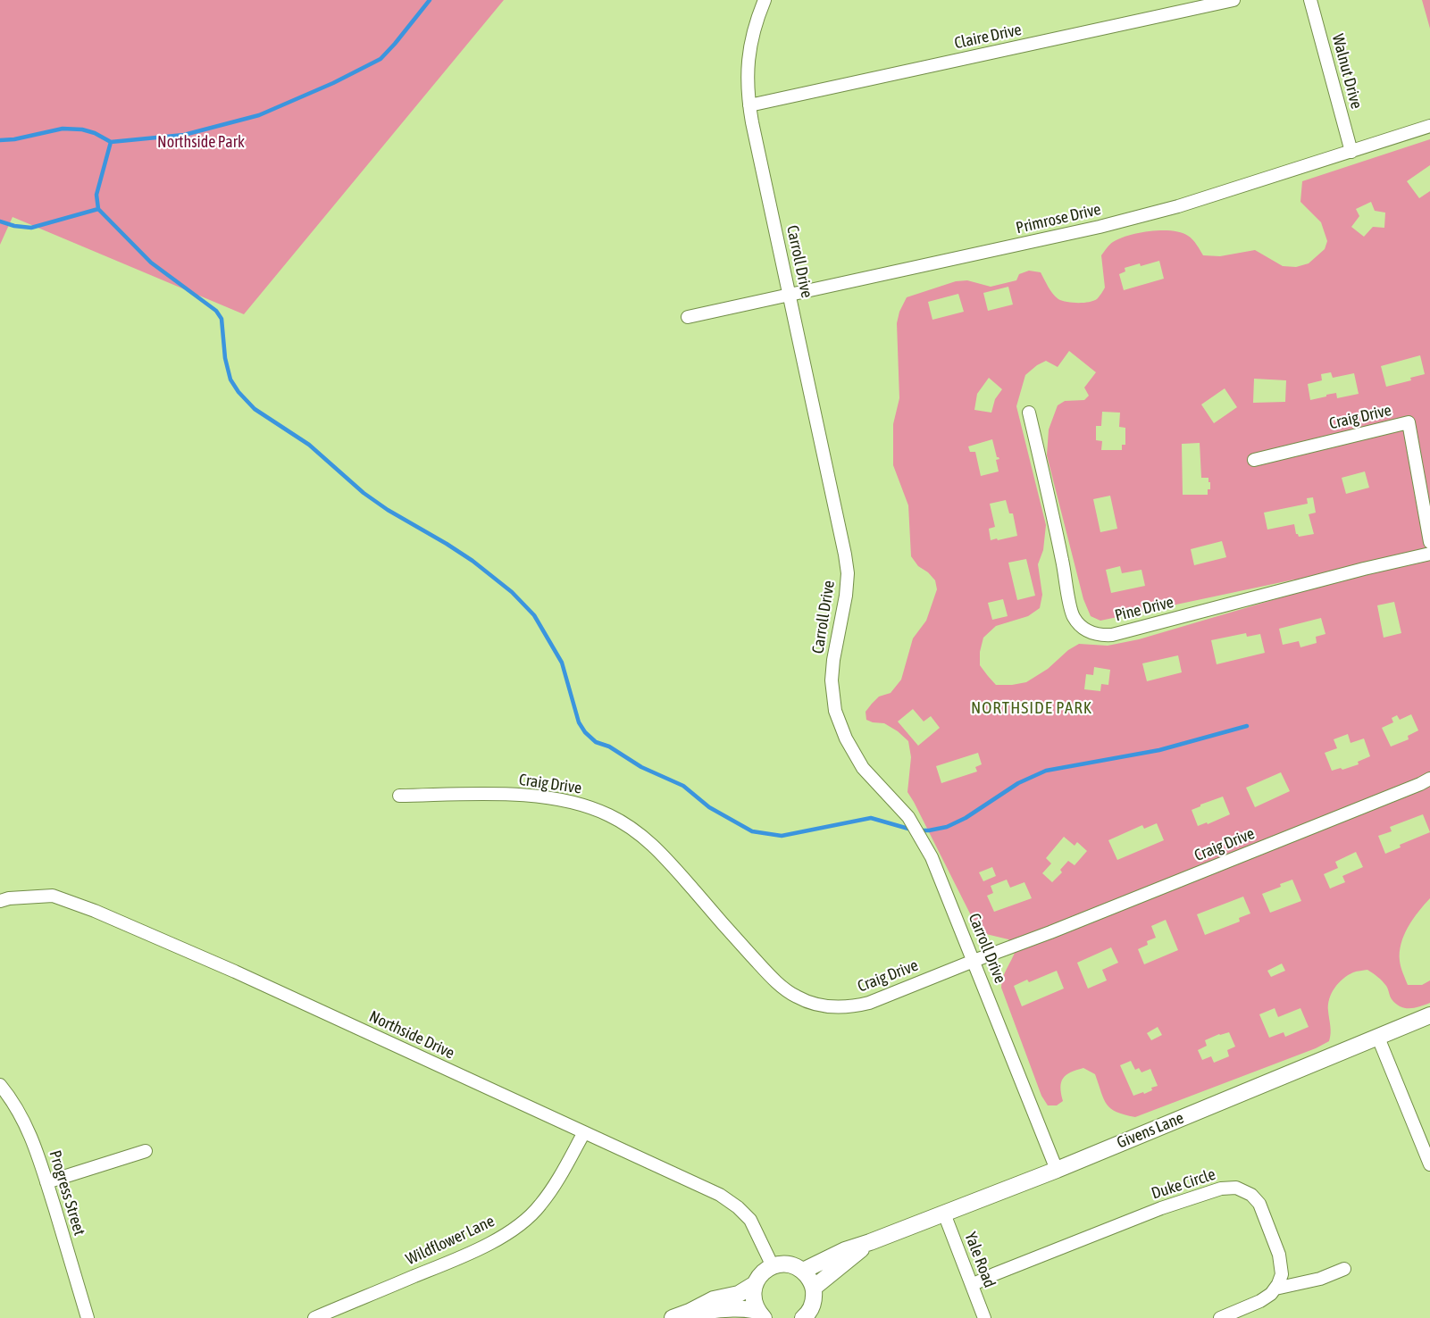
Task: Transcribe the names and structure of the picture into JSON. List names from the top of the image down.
{
  "streets": {
    "street": [
      "Claire Drive",
      "Walnut Drive",
      "Primrose Drive",
      "Carroll Drive",
      "Craig Drive",
      "Pine Drive",
      "Northside Drive",
      "Givens Lane",
      "Duke Circle",
      "Progress Street",
      "Wildflower Lane",
      "Yale Road"
    ]
  },
  "crossings": [
    ["Claire Drive", "Carroll Drive"],
    ["Walnut Drive", "Primrose Drive"],
    ["Primrose Drive", "Carroll Drive"],
    ["Carroll Drive", "Craig Drive"],
    ["Carroll Drive", "Givens Lane"],
    ["Northside Drive", "Wildflower Lane"],
    ["Givens Lane", "Yale Road"],
    ["Duke Circle", "Yale Road"]
  ],
  "districts": ["NORTHSIDE PARK"],
  "parks": ["Northside Park"]
}
